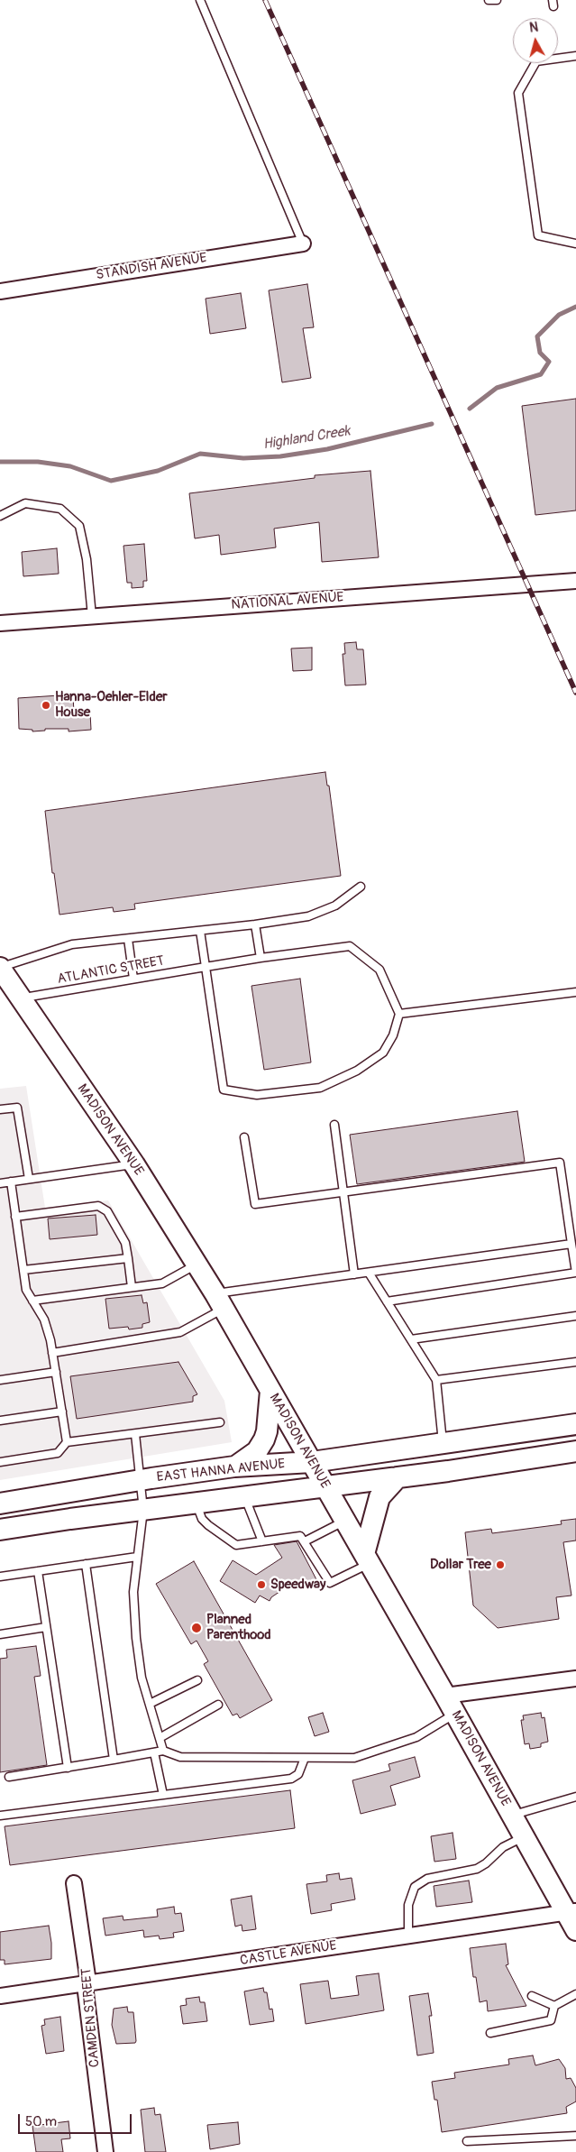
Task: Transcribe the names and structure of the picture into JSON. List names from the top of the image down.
{
  "streets": {
    "main road": ["MADISON AVENUE", "EAST HANNA AVENUE"],
    "street": [
      "STANDISH AVENUE",
      "NATIONAL AVENUE",
      "CASTLE AVENUE",
      "CAMDEN STREET"
    ],
    "lane": ["ATLANTIC STREET"]
  },
  "crossings": [
    ["ATLANTIC STREET", "MADISON AVENUE"],
    ["MADISON AVENUE", "EAST HANNA AVENUE"],
    ["MADISON AVENUE", "CASTLE AVENUE"],
    ["CASTLE AVENUE", "CAMDEN STREET"]
  ],
  "water": ["Highland Creek"],
  "places": [
    "Hanna-Oehler-Elder House",
    "Dollar Tree",
    "Speedway",
    "Planned Parenthood"
  ],
  "scale_bar": "50 m",
  "north": "top"
}
